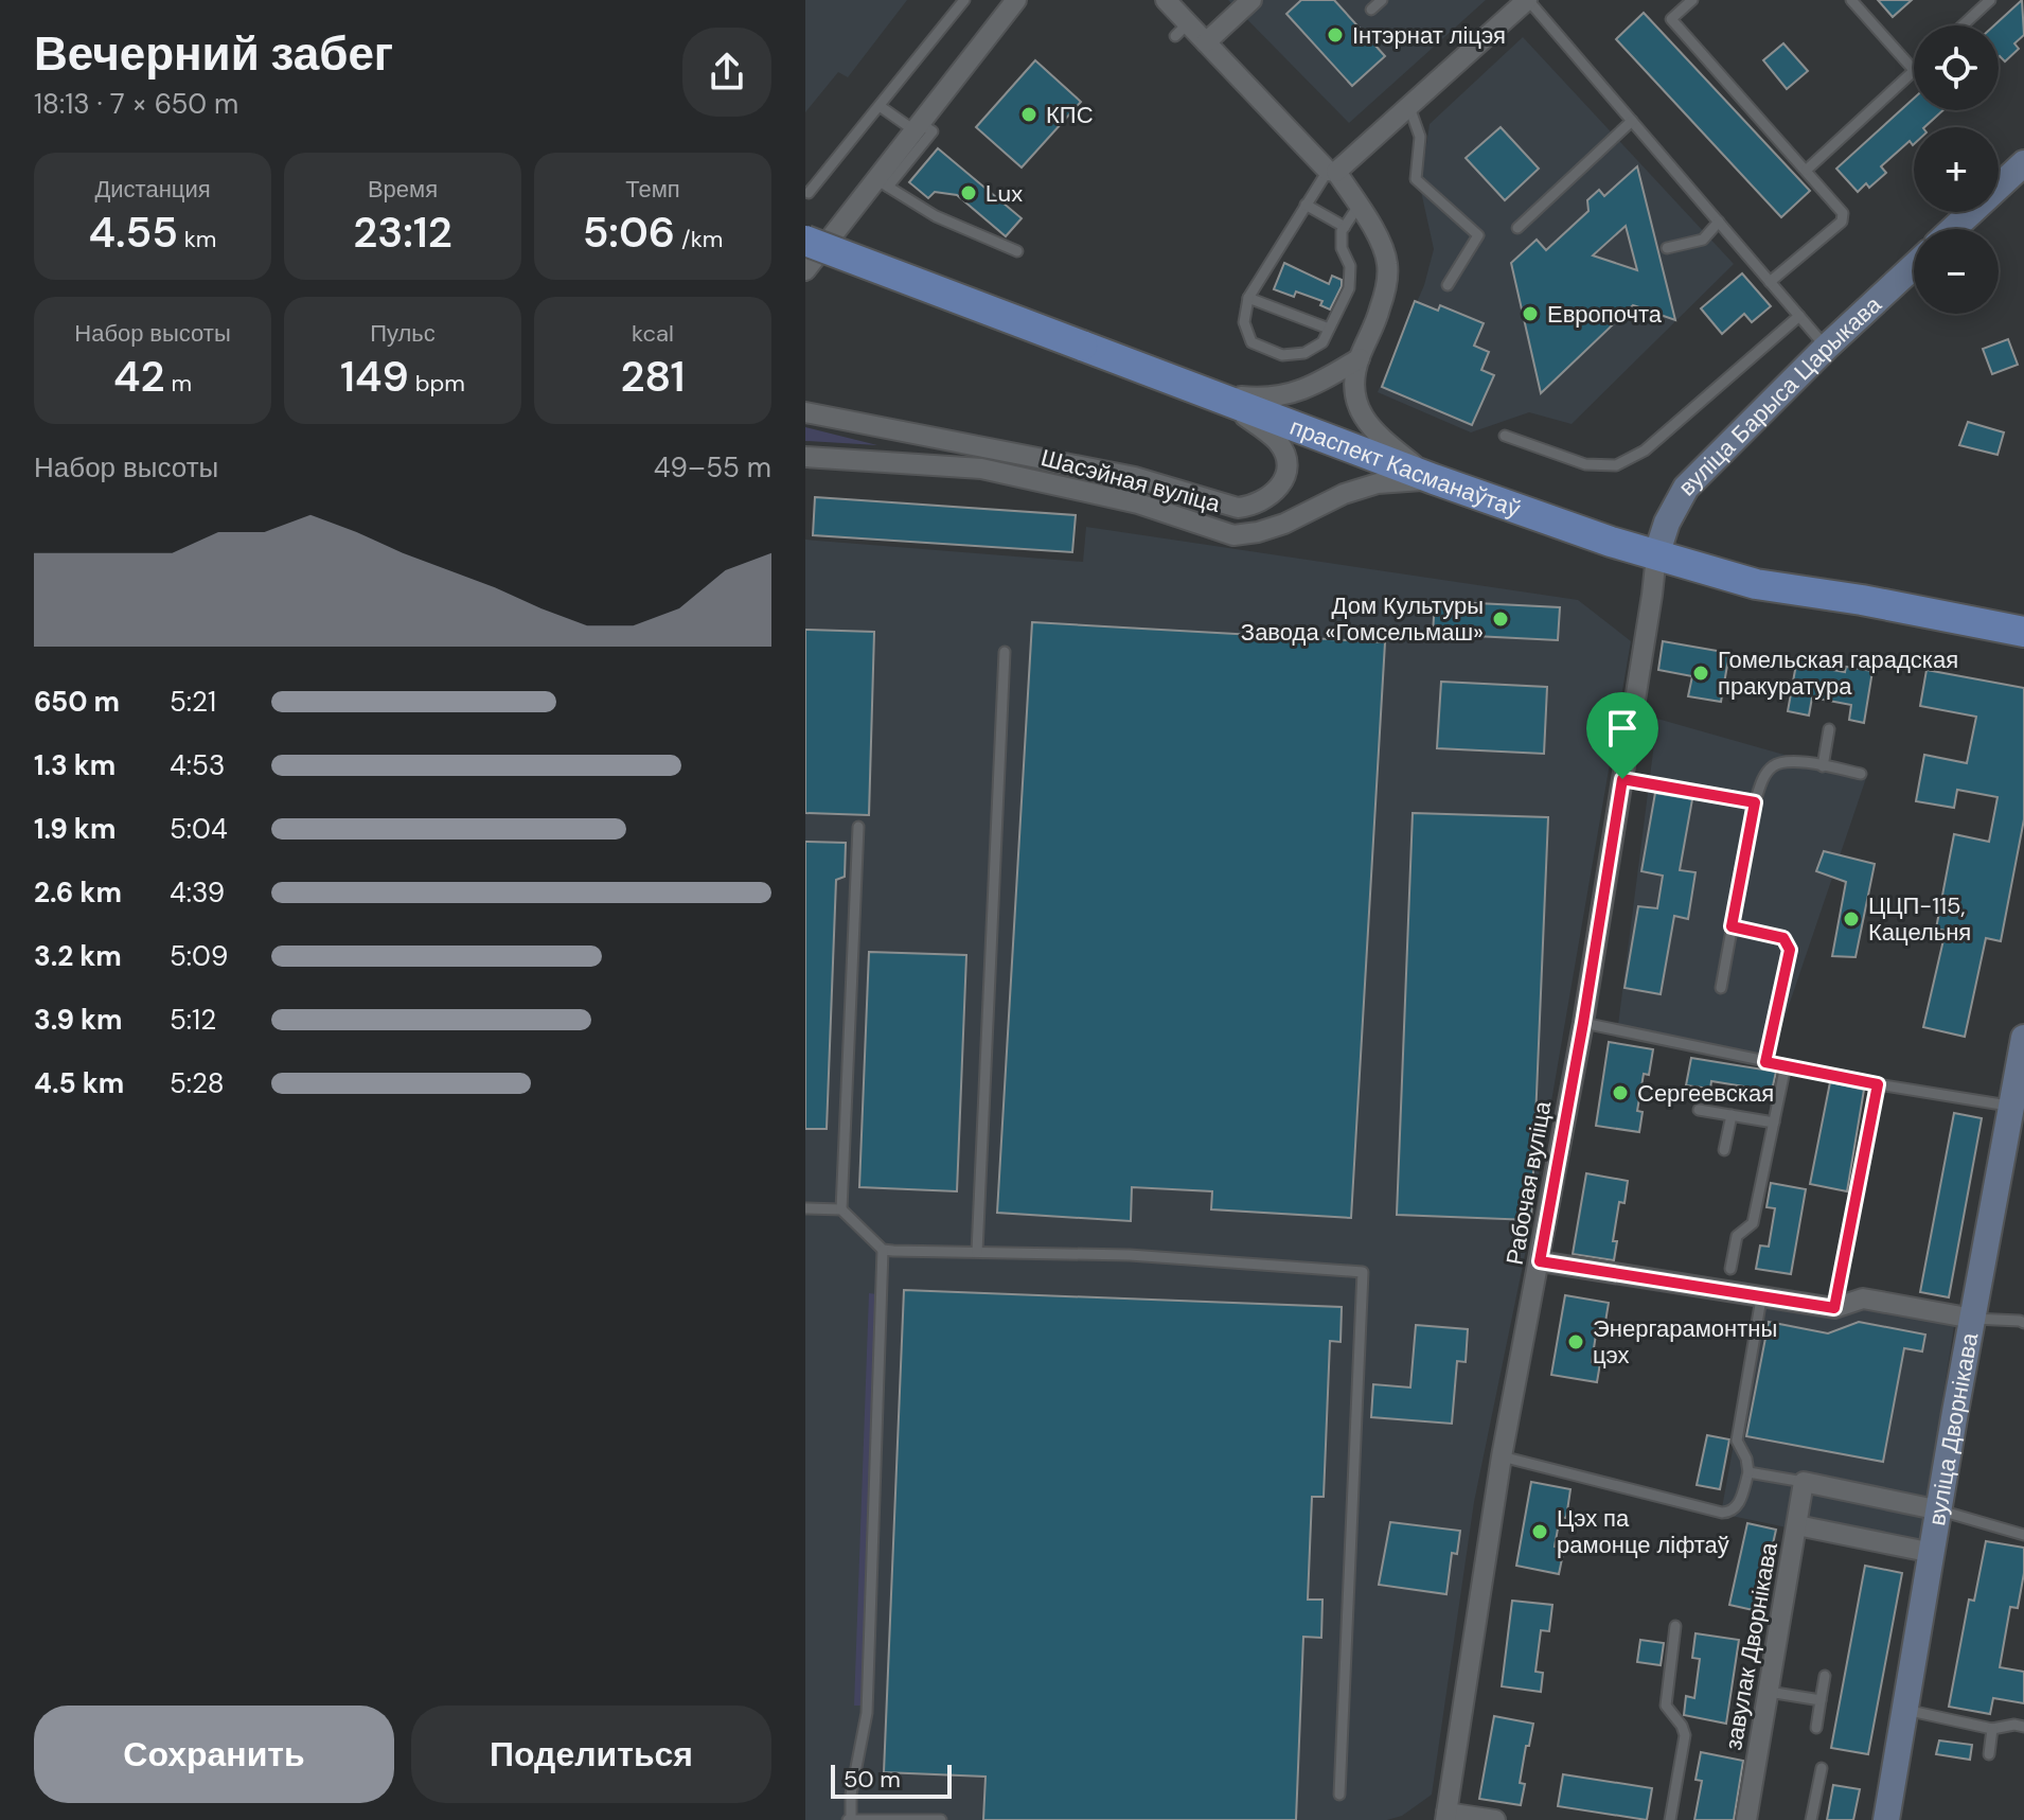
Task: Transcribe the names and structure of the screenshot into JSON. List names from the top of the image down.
{
  "streets": {
    "main road": ["праспект Касманаўтаў"],
    "street": [
      "вуліца Барыса Царыкава",
      "Шасэйная вуліца",
      "Рабочая вуліца",
      "вуліца Дворнікава",
      "завулак Дворнікава"
    ]
  },
  "crossings": [
    ["вуліца Барыса Царыкава", "праспект Касманаўтаў"],
    ["вуліца Барыса Царыкава", "Рабочая вуліца"],
    ["праспект Касманаўтаў", "Шасэйная вуліца"],
    ["праспект Касманаўтаў", "Рабочая вуліца"]
  ],
  "places": [
    "Інтэрнат ліцэя",
    "КПС",
    "Lux",
    "Европочта",
    "Дом Культуры Завода «Гомсельмаш»",
    "Гомельская гарадская пракуратура",
    "ЦЦП-115, Кацельня",
    "Сергеевская",
    "Энергарамонтны цэх",
    "Цэх па рамонце ліфтаў"
  ],
  "scale_bar": "50 m",
  "page": {
    "heading": ["Вечерний забег", "18:13 · 7 × 650 m"],
    "map_buttons": ["+", "−"],
    "stats": [
      ["Дистанция", "4.55 km"],
      ["Время", "23:12"],
      ["Темп", "5:06 /km"],
      ["Набор высоты", "42 m"],
      ["Пульс", "149 bpm"],
      ["kcal", "281"]
    ],
    "chart": ["Набор высоты", "49–55 m"],
    "list": [
      {
        "name": "650 m",
        "note": "5:21"
      },
      {
        "name": "1.3 km",
        "note": "4:53"
      },
      {
        "name": "1.9 km",
        "note": "5:04"
      },
      {
        "name": "2.6 km",
        "note": "4:39"
      },
      {
        "name": "3.2 km",
        "note": "5:09"
      },
      {
        "name": "3.9 km",
        "note": "5:12"
      },
      {
        "name": "4.5 km",
        "note": "5:28"
      }
    ],
    "buttons": ["Сохранить", "Поделиться"],
    "scale": "50 m"
  }
}
